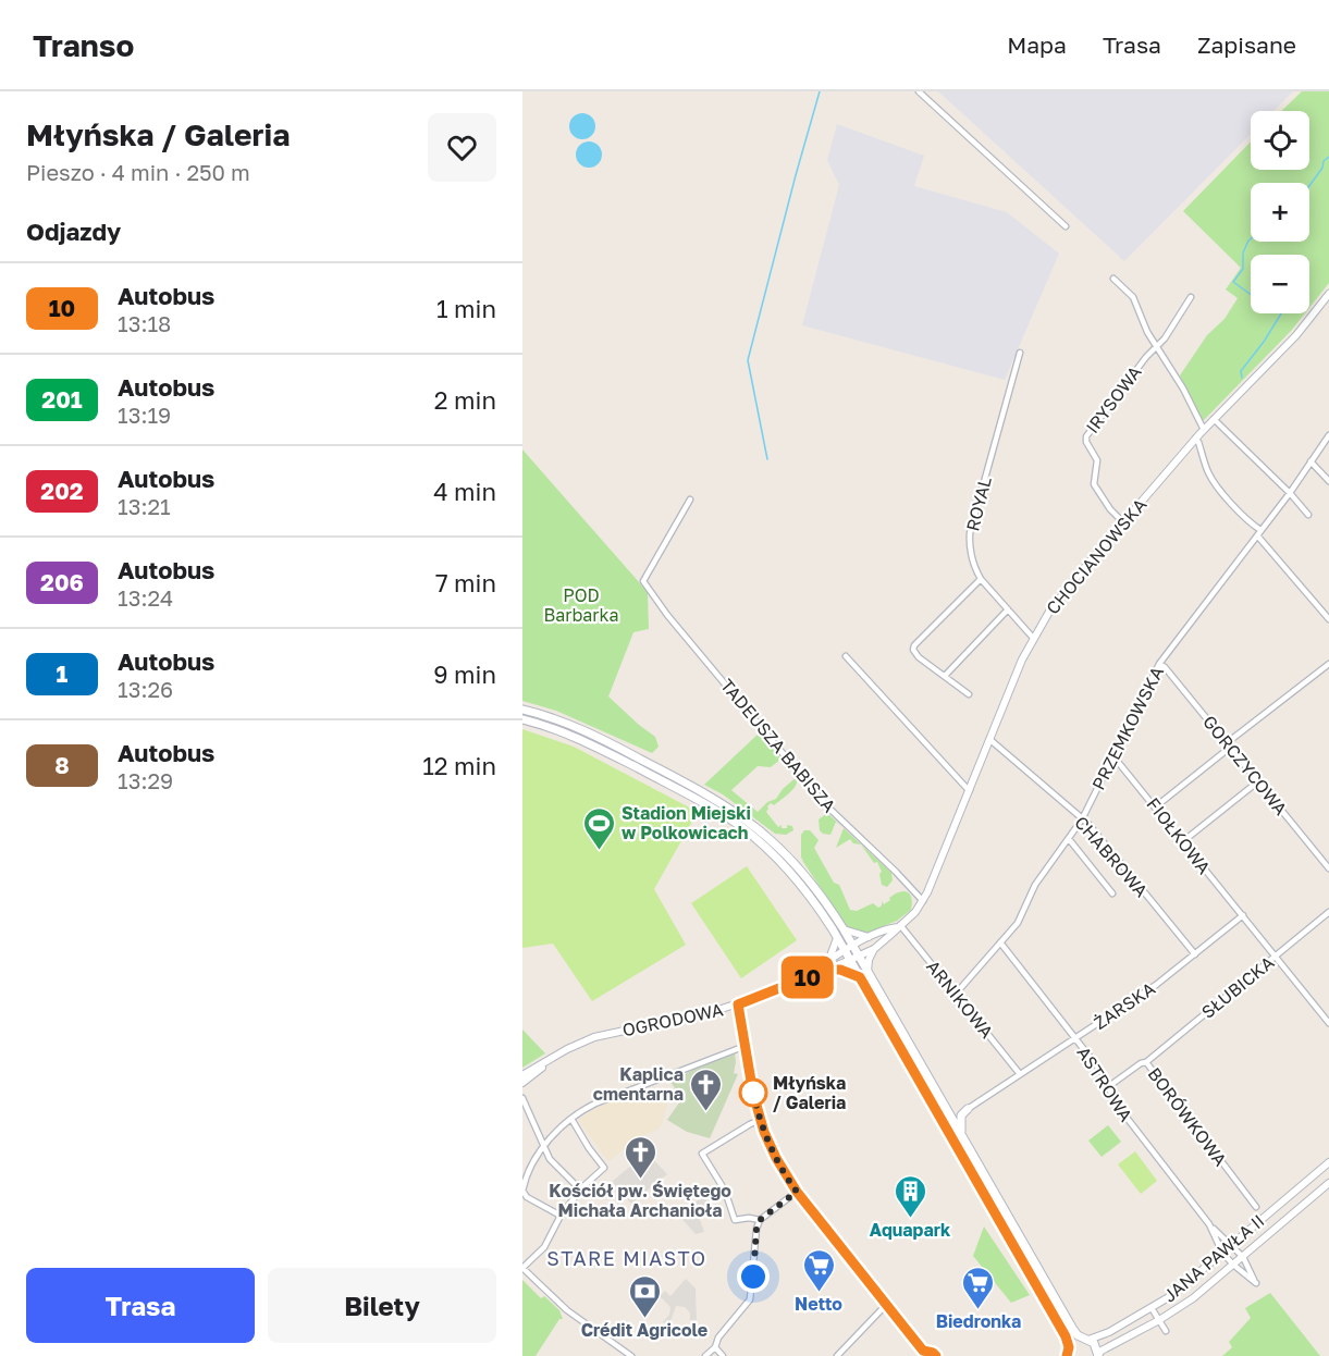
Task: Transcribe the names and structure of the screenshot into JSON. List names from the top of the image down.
{
  "streets": {
    "street": [
      "IRYSOWA",
      "ROYAL",
      "CHOCIANOWSKA",
      "PRZEMKOWSKA",
      "TADEUSZA BABISZA",
      "GORCZYCOWA",
      "FIOŁKOWA",
      "CHABROWA",
      "SŁUBICKA",
      "ARNIKOWA",
      "ŻARSKA",
      "OGRODOWA",
      "ASTROWA",
      "BORÓWKOWA",
      "JANA PAWŁA II"
    ]
  },
  "crossings": [
    ["IRYSOWA", "CHOCIANOWSKA"],
    ["ROYAL", "CHOCIANOWSKA"],
    ["CHOCIANOWSKA", "TADEUSZA BABISZA"],
    ["CHOCIANOWSKA", "CHABROWA"],
    ["PRZEMKOWSKA", "GORCZYCOWA"],
    ["PRZEMKOWSKA", "FIOŁKOWA"],
    ["PRZEMKOWSKA", "CHABROWA"],
    ["PRZEMKOWSKA", "ARNIKOWA"],
    ["PRZEMKOWSKA", "ASTROWA"],
    ["FIOŁKOWA", "SŁUBICKA"],
    ["FIOŁKOWA", "ŻARSKA"],
    ["CHABROWA", "ŻARSKA"],
    ["SŁUBICKA", "BORÓWKOWA"],
    ["ARNIKOWA", "ŻARSKA"],
    ["ARNIKOWA", "OGRODOWA"],
    ["ŻARSKA", "ASTROWA"],
    ["ASTROWA", "BORÓWKOWA"],
    ["ASTROWA", "JANA PAWŁA II"]
  ],
  "districts": ["STARE MIASTO"],
  "parks": ["POD Barbarka"],
  "places": {
    "sports": ["Stadion Miejski w Polkowicach"],
    "other": ["Młyńska / Galeria"],
    "church": ["Kaplica cmentarna", "Kościół pw. Świętego Michała Archanioła"],
    "building": ["Aquapark"],
    "supermarket": ["Netto", "Biedronka"],
    "bank": ["Crédit Agricole"]
  },
  "lines": ["bus line 10"],
  "page": {
    "header": "Transo",
    "nav": ["Mapa", "Trasa", "Zapisane"],
    "heading": [
      ["Młyńska / Galeria", "Pieszo · 4 min · 250 m"],
      "Odjazdy"
    ],
    "on_map": "10",
    "map_buttons": ["+", "−"],
    "list": [
      {
        "mark": "10",
        "name": "Autobus",
        "note": "13:18",
        "value": "1 min"
      },
      {
        "mark": "201",
        "name": "Autobus",
        "note": "13:19",
        "value": "2 min"
      },
      {
        "mark": "202",
        "name": "Autobus",
        "note": "13:21",
        "value": "4 min"
      },
      {
        "mark": "206",
        "name": "Autobus",
        "note": "13:24",
        "value": "7 min"
      },
      {
        "mark": "1",
        "name": "Autobus",
        "note": "13:26",
        "value": "9 min"
      },
      {
        "mark": "8",
        "name": "Autobus",
        "note": "13:29",
        "value": "12 min"
      }
    ],
    "buttons": ["Trasa", "Bilety"]
  }
}
